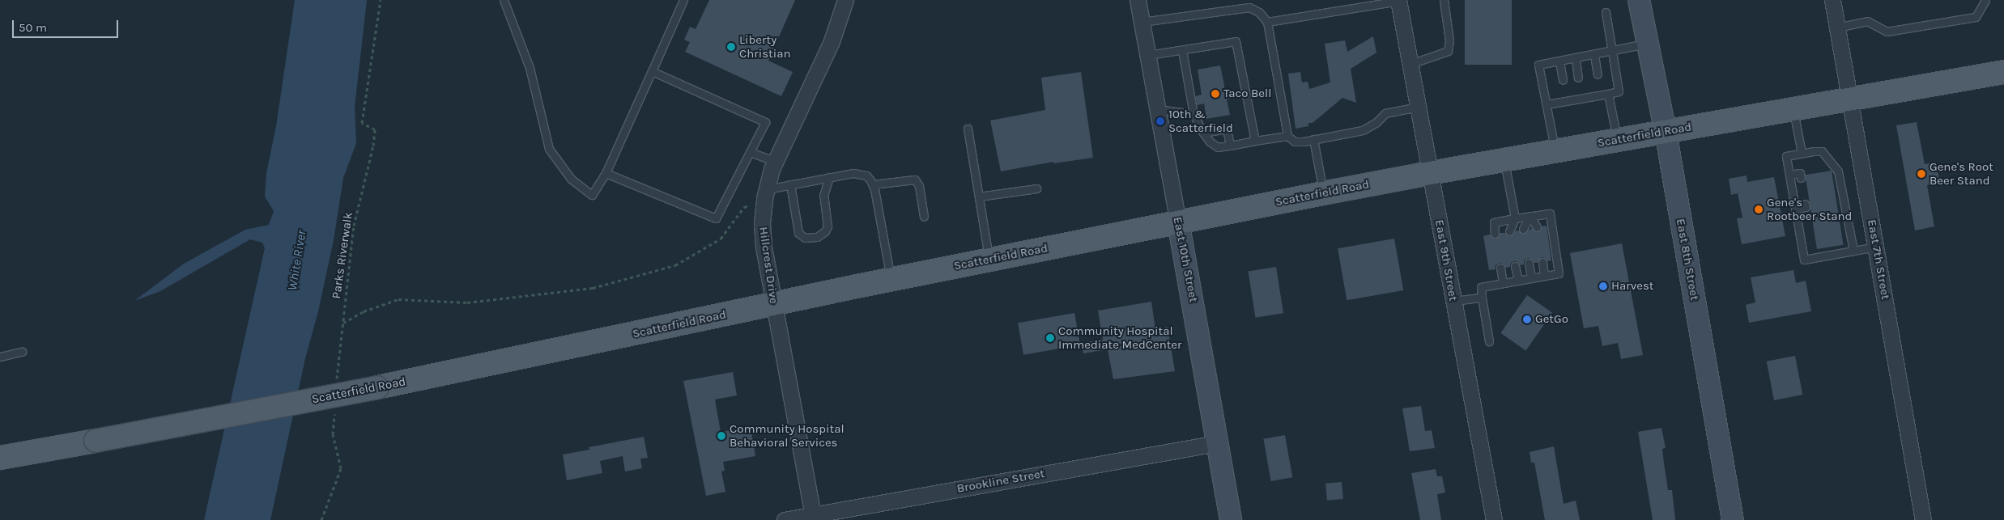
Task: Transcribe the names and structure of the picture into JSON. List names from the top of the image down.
{
  "streets": {
    "main road": ["Scatterfield Road"],
    "street": [
      "East 10th Street",
      "East 8th Street",
      "East 7th Street",
      "East 9th Street",
      "Hillcrest Drive",
      "Brookline Street"
    ],
    "path": ["Parks Riverwalk"]
  },
  "crossings": [
    ["Scatterfield Road", "East 10th Street"],
    ["Scatterfield Road", "East 8th Street"],
    ["Scatterfield Road", "East 7th Street"],
    ["Scatterfield Road", "East 9th Street"],
    ["Scatterfield Road", "Hillcrest Drive"],
    ["East 10th Street", "Brookline Street"],
    ["Hillcrest Drive", "Brookline Street"]
  ],
  "water": ["White River"],
  "places": [
    "Liberty Christian",
    "Taco Bell",
    "10th & Scatterfield",
    "Gene's Root Beer Stand",
    "Gene's Rootbeer Stand",
    "Harvest",
    "GetGo",
    "Community Hospital Immediate MedCenter",
    "Community Hospital Behavioral Services"
  ],
  "scale_bar": "50 m"
}
